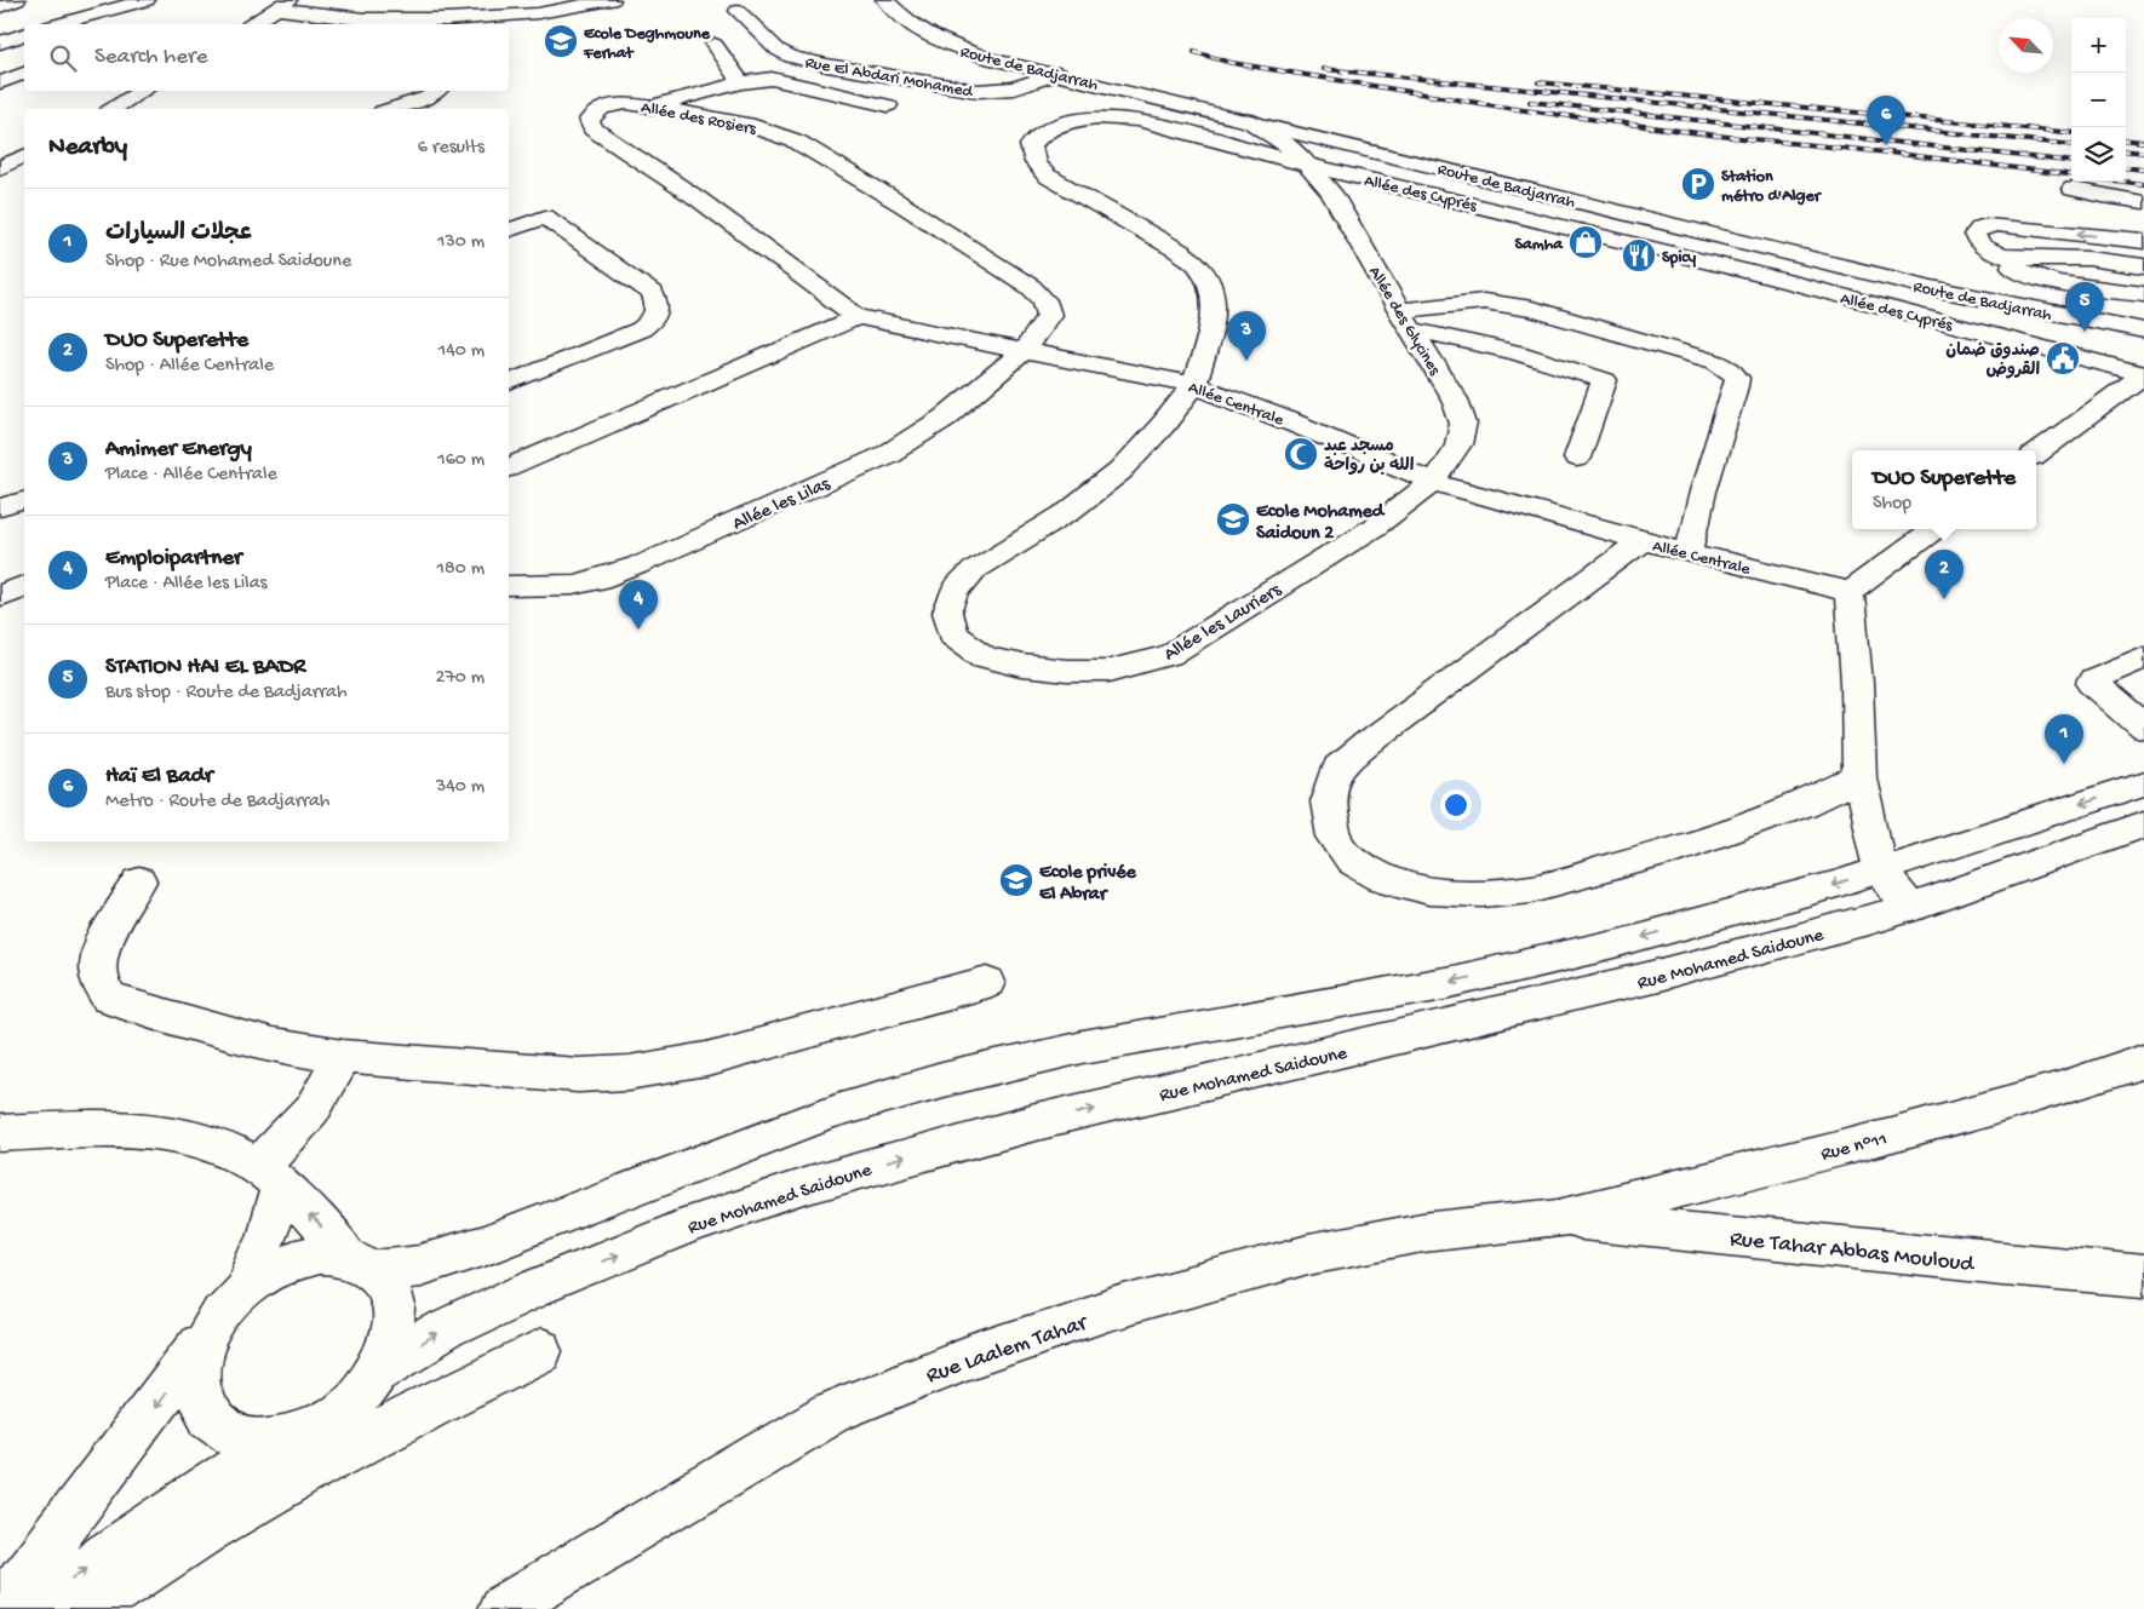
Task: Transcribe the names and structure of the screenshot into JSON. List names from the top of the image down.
{
  "streets": {
    "street": [
      "Route de Badjarrah",
      "Rue El Abdari Mohamed",
      "Allée des Rosiers",
      "Allée des Cyprés",
      "Allée des Glycines",
      "Allée Centrale",
      "Allée les Lilas",
      "Allée les Lauriers",
      "Rue Mohamed Saidoune",
      "Rue n°11",
      "Rue Tahar Abbas Mouloud",
      "Rue Laalem Tahar"
    ]
  },
  "crossings": [
    ["Route de Badjarrah", "Rue El Abdari Mohamed"],
    ["Route de Badjarrah", "Allée des Glycines"],
    ["Allée des Rosiers", "Allée Centrale"],
    ["Allée des Rosiers", "Allée les Lilas"],
    ["Allée des Cyprés", "Allée des Glycines"],
    ["Allée des Cyprés", "Allée Centrale"],
    ["Allée des Cyprés", "Allée les Lauriers"],
    ["Allée des Glycines", "Allée Centrale"],
    ["Allée des Glycines", "Allée les Lauriers"],
    ["Allée Centrale", "Allée les Lilas"],
    ["Allée Centrale", "Allée les Lauriers"],
    ["Rue n°11", "Rue Tahar Abbas Mouloud"],
    ["Rue n°11", "Rue Laalem Tahar"],
    ["Rue Tahar Abbas Mouloud", "Rue Laalem Tahar"]
  ],
  "places": {
    "school or university": ["Ecole Deghmoune Ferhat", "Ecole Mohamed Saidoun 2", "Ecole privée El Abrar"],
    "parking": ["Station métro d'Alger"],
    "shop": ["Samha"],
    "restaurant": ["Spicy"],
    "public building": ["صندوق ضمان القروض"],
    "mosque": ["مسجد عبد الله بن رواحة"]
  },
  "north": "top left",
  "page": {
    "map_buttons": ["+", "−"],
    "search": "Search here",
    "pins": [
      "6",
      "5",
      "3",
      "2",
      "4",
      "1"
    ],
    "heading": ["Nearby", "6 results"],
    "list": [
      {
        "mark": "1",
        "name": "عجلات السيارات",
        "note": "Shop · Rue Mohamed Saidoune",
        "value": "130 m"
      },
      {
        "mark": "2",
        "name": "DUO Superette",
        "note": "Shop · Allée Centrale",
        "value": "140 m"
      },
      {
        "mark": "3",
        "name": "Amimer Energy",
        "note": "Place · Allée Centrale",
        "value": "160 m"
      },
      {
        "mark": "4",
        "name": "Emploipartner",
        "note": "Place · Allée les Lilas",
        "value": "180 m"
      },
      {
        "mark": "5",
        "name": "STATION HAI EL BADR",
        "note": "Bus stop · Route de Badjarrah",
        "value": "270 m"
      },
      {
        "mark": "6",
        "name": "Haï El Badr",
        "note": "Metro · Route de Badjarrah",
        "value": "340 m"
      }
    ],
    "popup": ["DUO Superette", "Shop"]
  }
}
